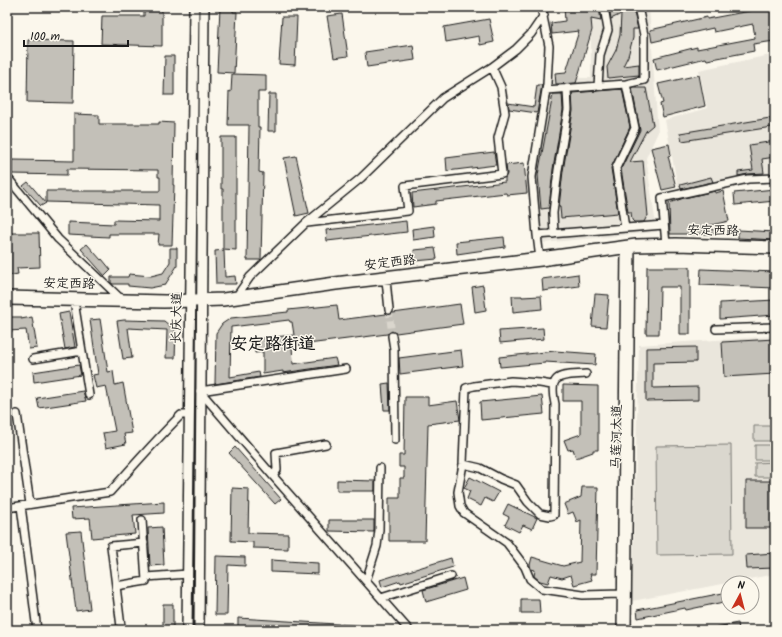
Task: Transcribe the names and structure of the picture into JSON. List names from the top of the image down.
{
  "streets": {
    "main road": ["长庆大道"],
    "street": ["安定西路", "马莲河大道"]
  },
  "crossings": [
    ["安定西路", "长庆大道"],
    ["安定西路", "马莲河大道"]
  ],
  "districts": ["安定路街道"],
  "scale_bar": "100 m",
  "north": "top"
}
